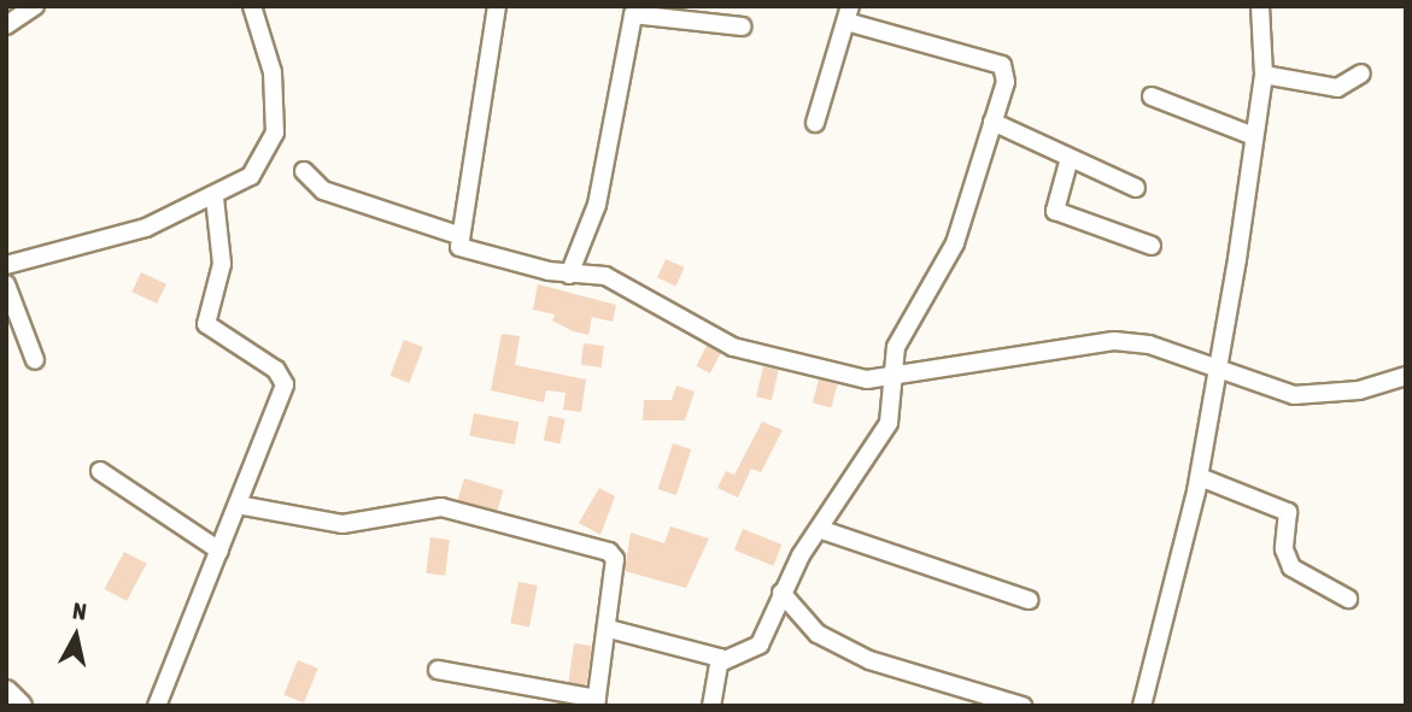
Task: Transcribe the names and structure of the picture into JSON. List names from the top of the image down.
{
  "north": "top"
}
